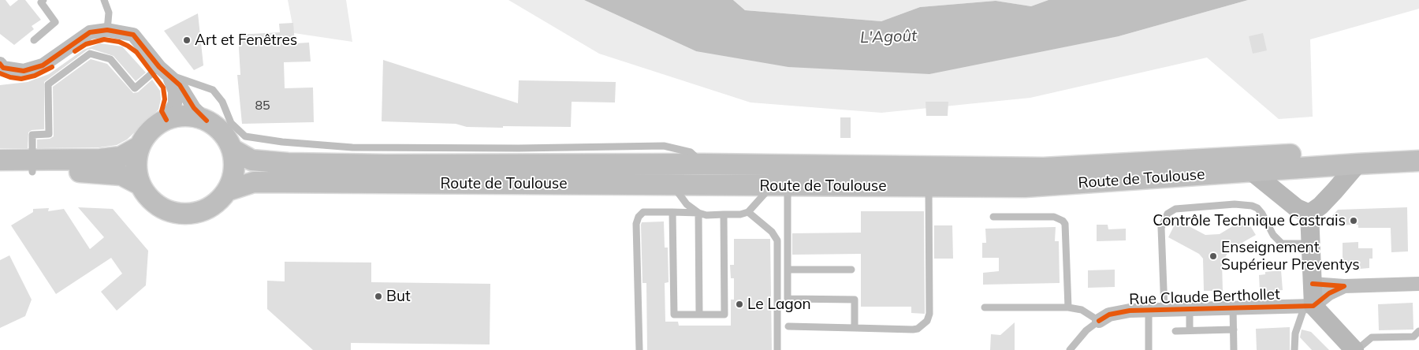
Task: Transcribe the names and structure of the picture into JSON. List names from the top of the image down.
{
  "streets": {
    "main road": ["Route de Toulouse"],
    "street": ["Rue Claude Berthollet"]
  },
  "water": ["L'Agoût"],
  "places": [
    "Art et Fenêtres",
    "Contrôle Technique Castrais",
    "Enseignement Supérieur Preventys",
    "But",
    "Le Lagon"
  ],
  "house_numbers": ["85"]
}
